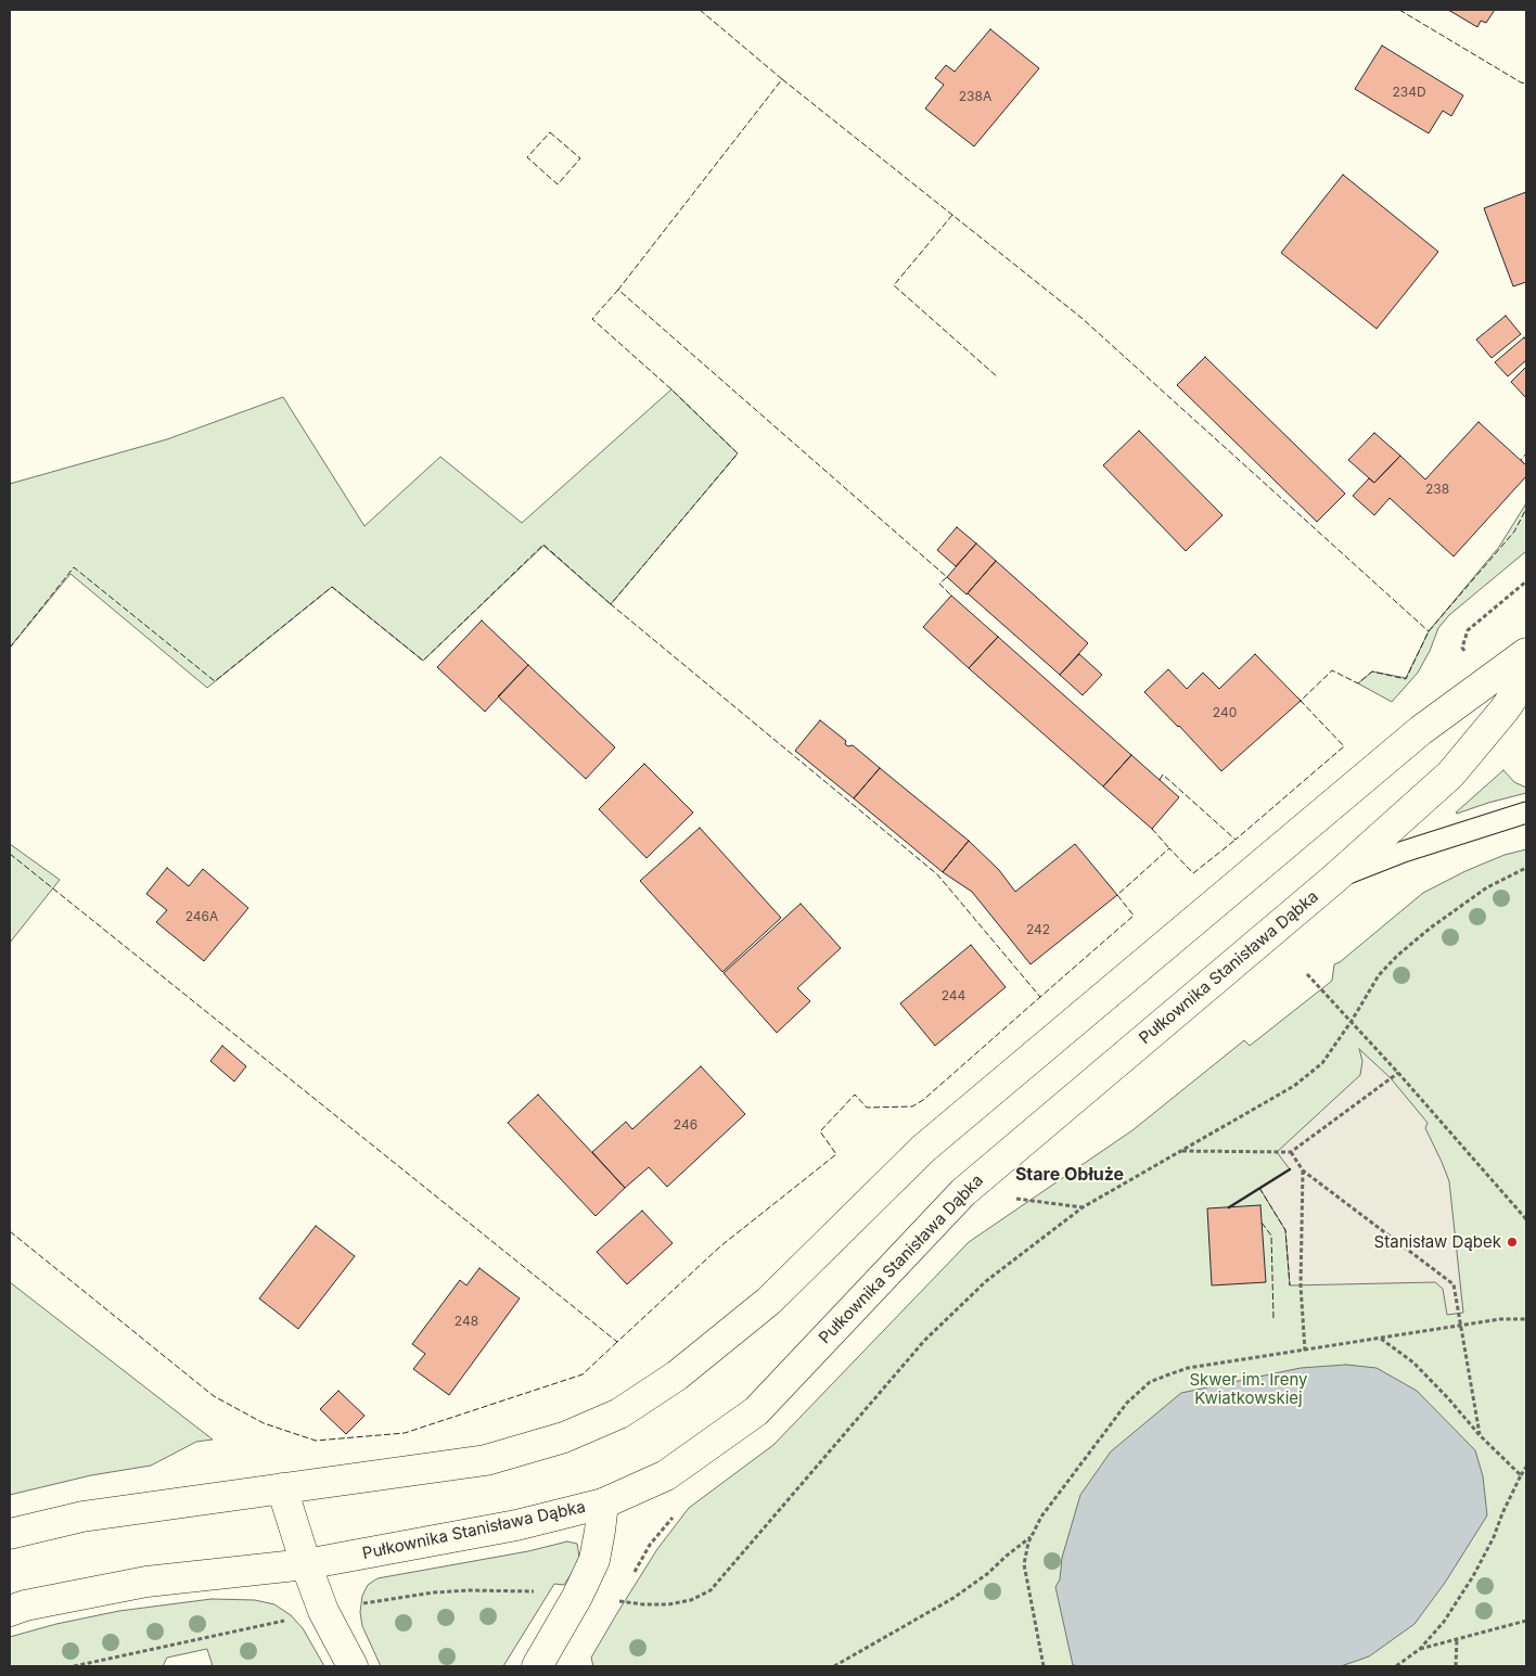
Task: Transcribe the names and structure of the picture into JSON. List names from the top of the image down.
{
  "streets": {
    "main road": ["Pułkownika Stanisława Dąbka"]
  },
  "districts": ["Stare Obłuże"],
  "parks": ["Skwer im. Ireny Kwiatkowskiej"],
  "places": ["Stanisław Dąbek"],
  "house_numbers": [
    "234D",
    "238A",
    "238",
    "240",
    "246A",
    "242",
    "244",
    "246",
    "248"
  ]
}
